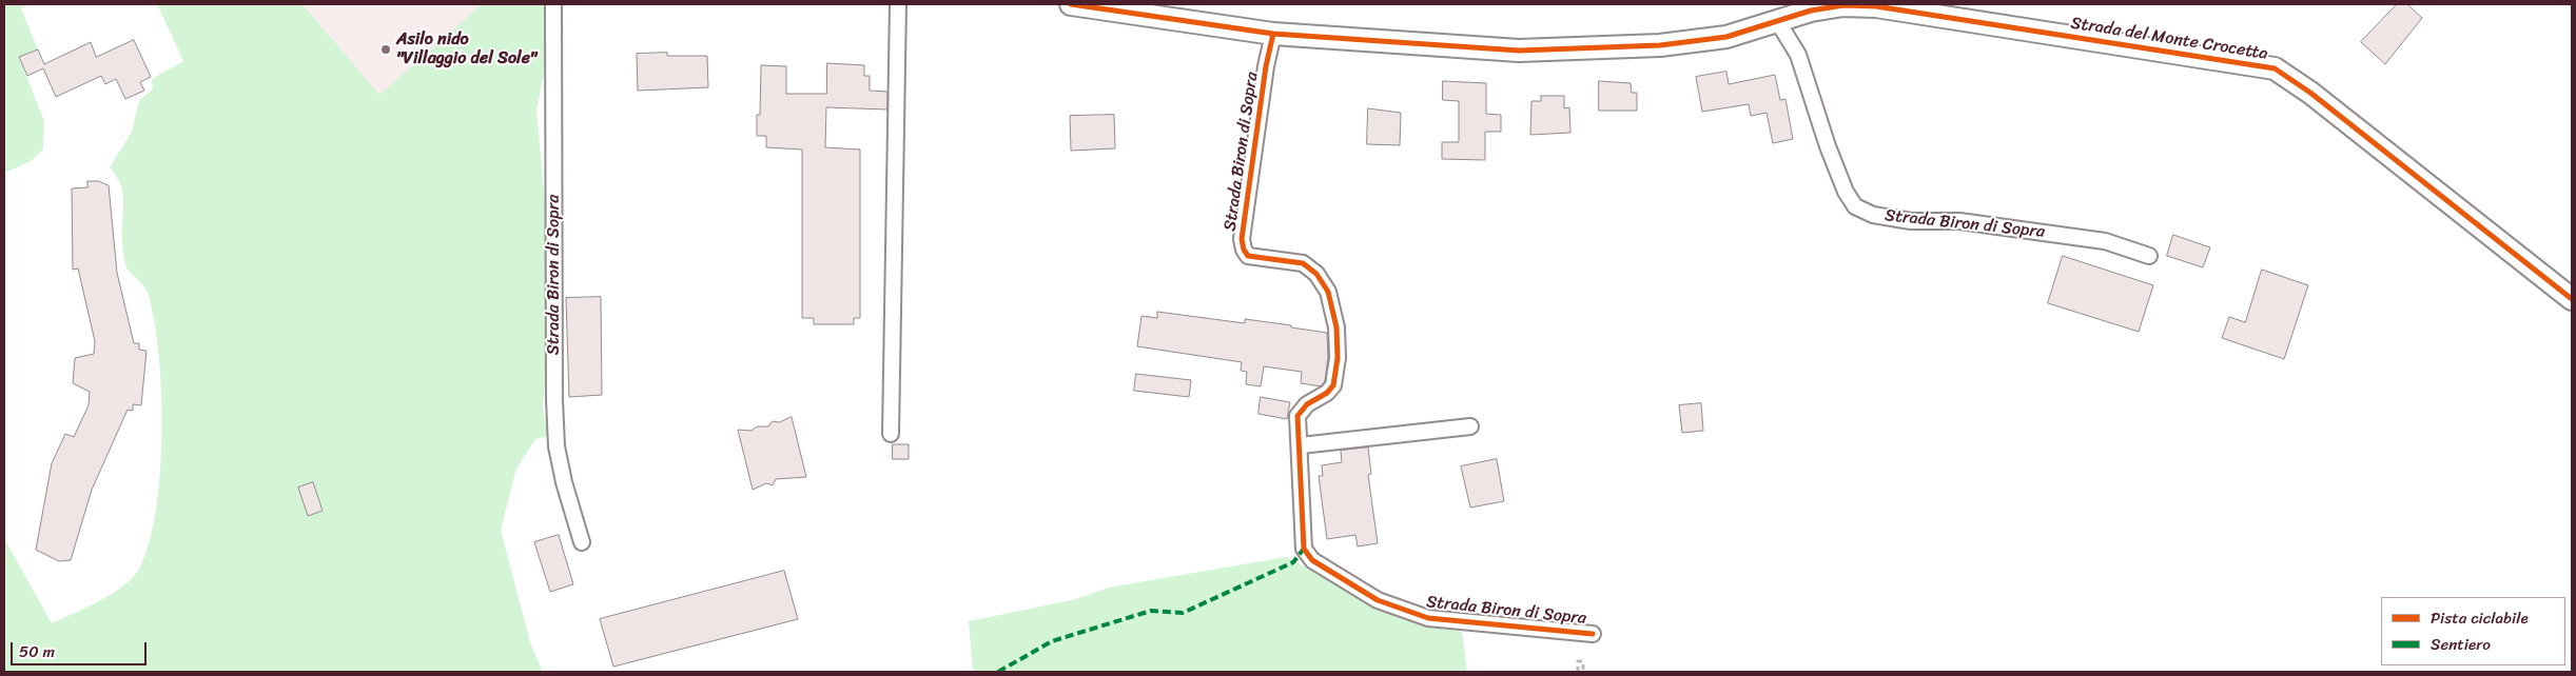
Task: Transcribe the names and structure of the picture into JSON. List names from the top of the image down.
{
  "streets": {
    "street": ["Strada del Monte Crocetta", "Strada Biron di Sopra"]
  },
  "places": ["Asilo nido \"Villaggio del Sole\""],
  "legend": ["Pista ciclabile", "Sentiero"],
  "scale_bar": "50 m"
}
